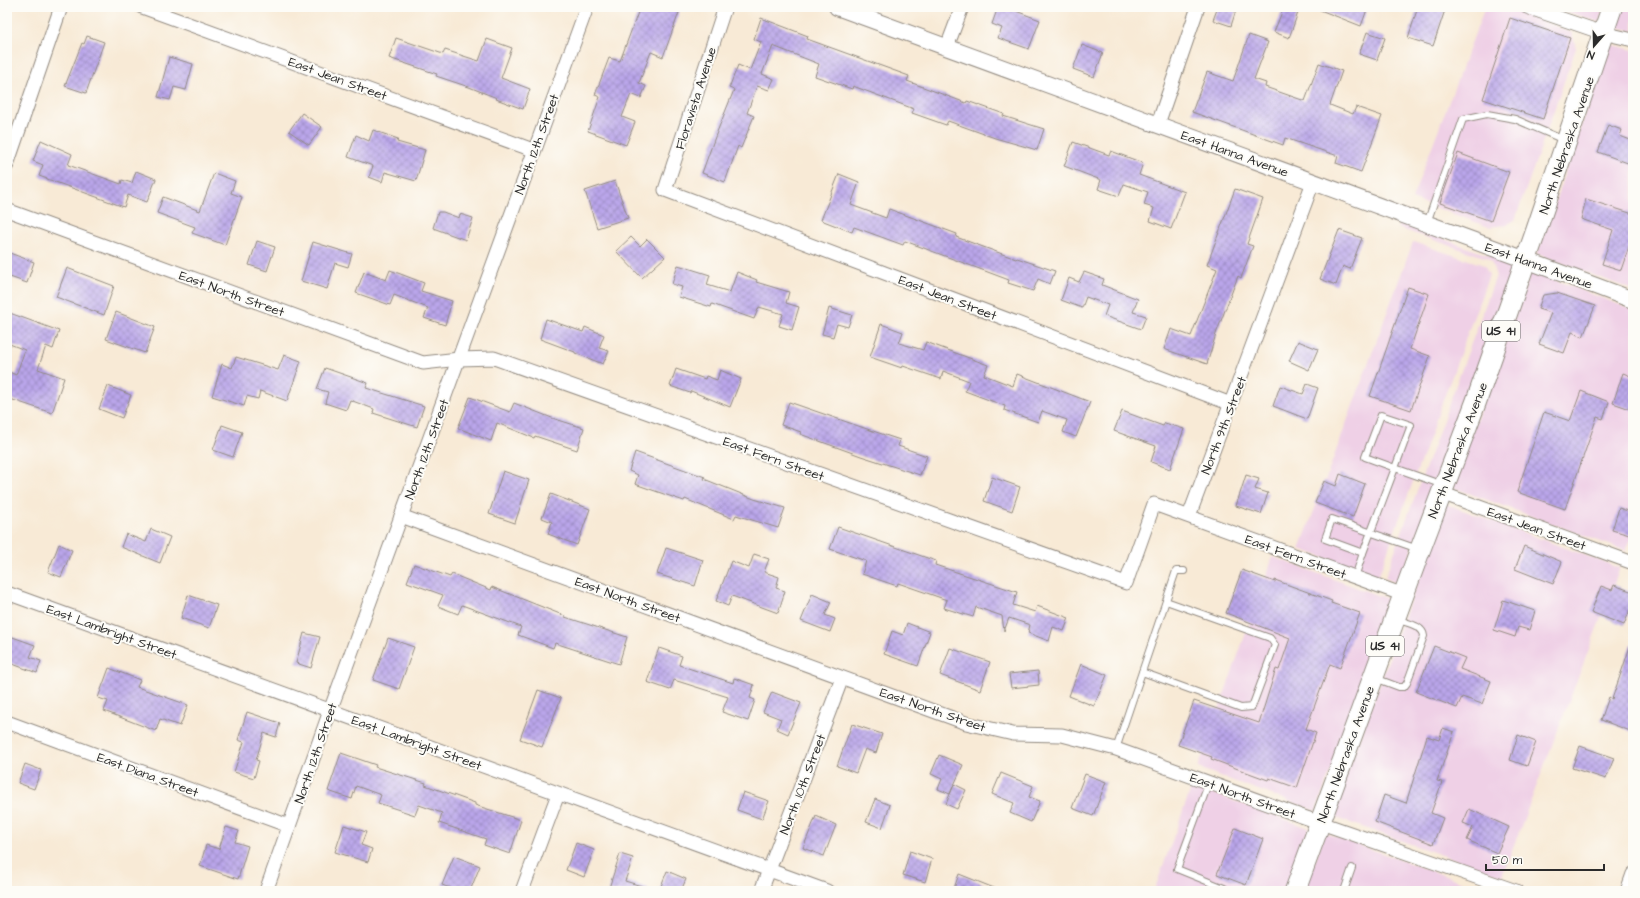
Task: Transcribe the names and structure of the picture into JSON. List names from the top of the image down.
{
  "streets": {
    "main road": ["North Nebraska Avenue", "US 41"],
    "street": [
      "East Jean Street",
      "Floravista Avenue",
      "North 12th Street",
      "East Hanna Avenue",
      "East North Street",
      "North 9th Street",
      "East Fern Street",
      "East Lambright Street",
      "East Diana Street",
      "North 10th Street"
    ]
  },
  "crossings": [
    ["East Jean Street", "Floravista Avenue"],
    ["East Jean Street", "North 12th Street"],
    ["East Jean Street", "North Nebraska Avenue"],
    ["East Jean Street", "North 9th Street"],
    ["North 12th Street", "East North Street"],
    ["North 12th Street", "East Fern Street"],
    ["North 12th Street", "East Lambright Street"],
    ["North 12th Street", "East Diana Street"],
    ["North Nebraska Avenue", "East Hanna Avenue"],
    ["North Nebraska Avenue", "East North Street"],
    ["North Nebraska Avenue", "East Fern Street"],
    ["East Hanna Avenue", "North 9th Street"],
    ["East North Street", "East Fern Street"],
    ["East North Street", "North 10th Street"],
    ["North 9th Street", "East Fern Street"],
    ["East Lambright Street", "North 10th Street"]
  ],
  "scale_bar": "50 m",
  "north": "bottom"
}
